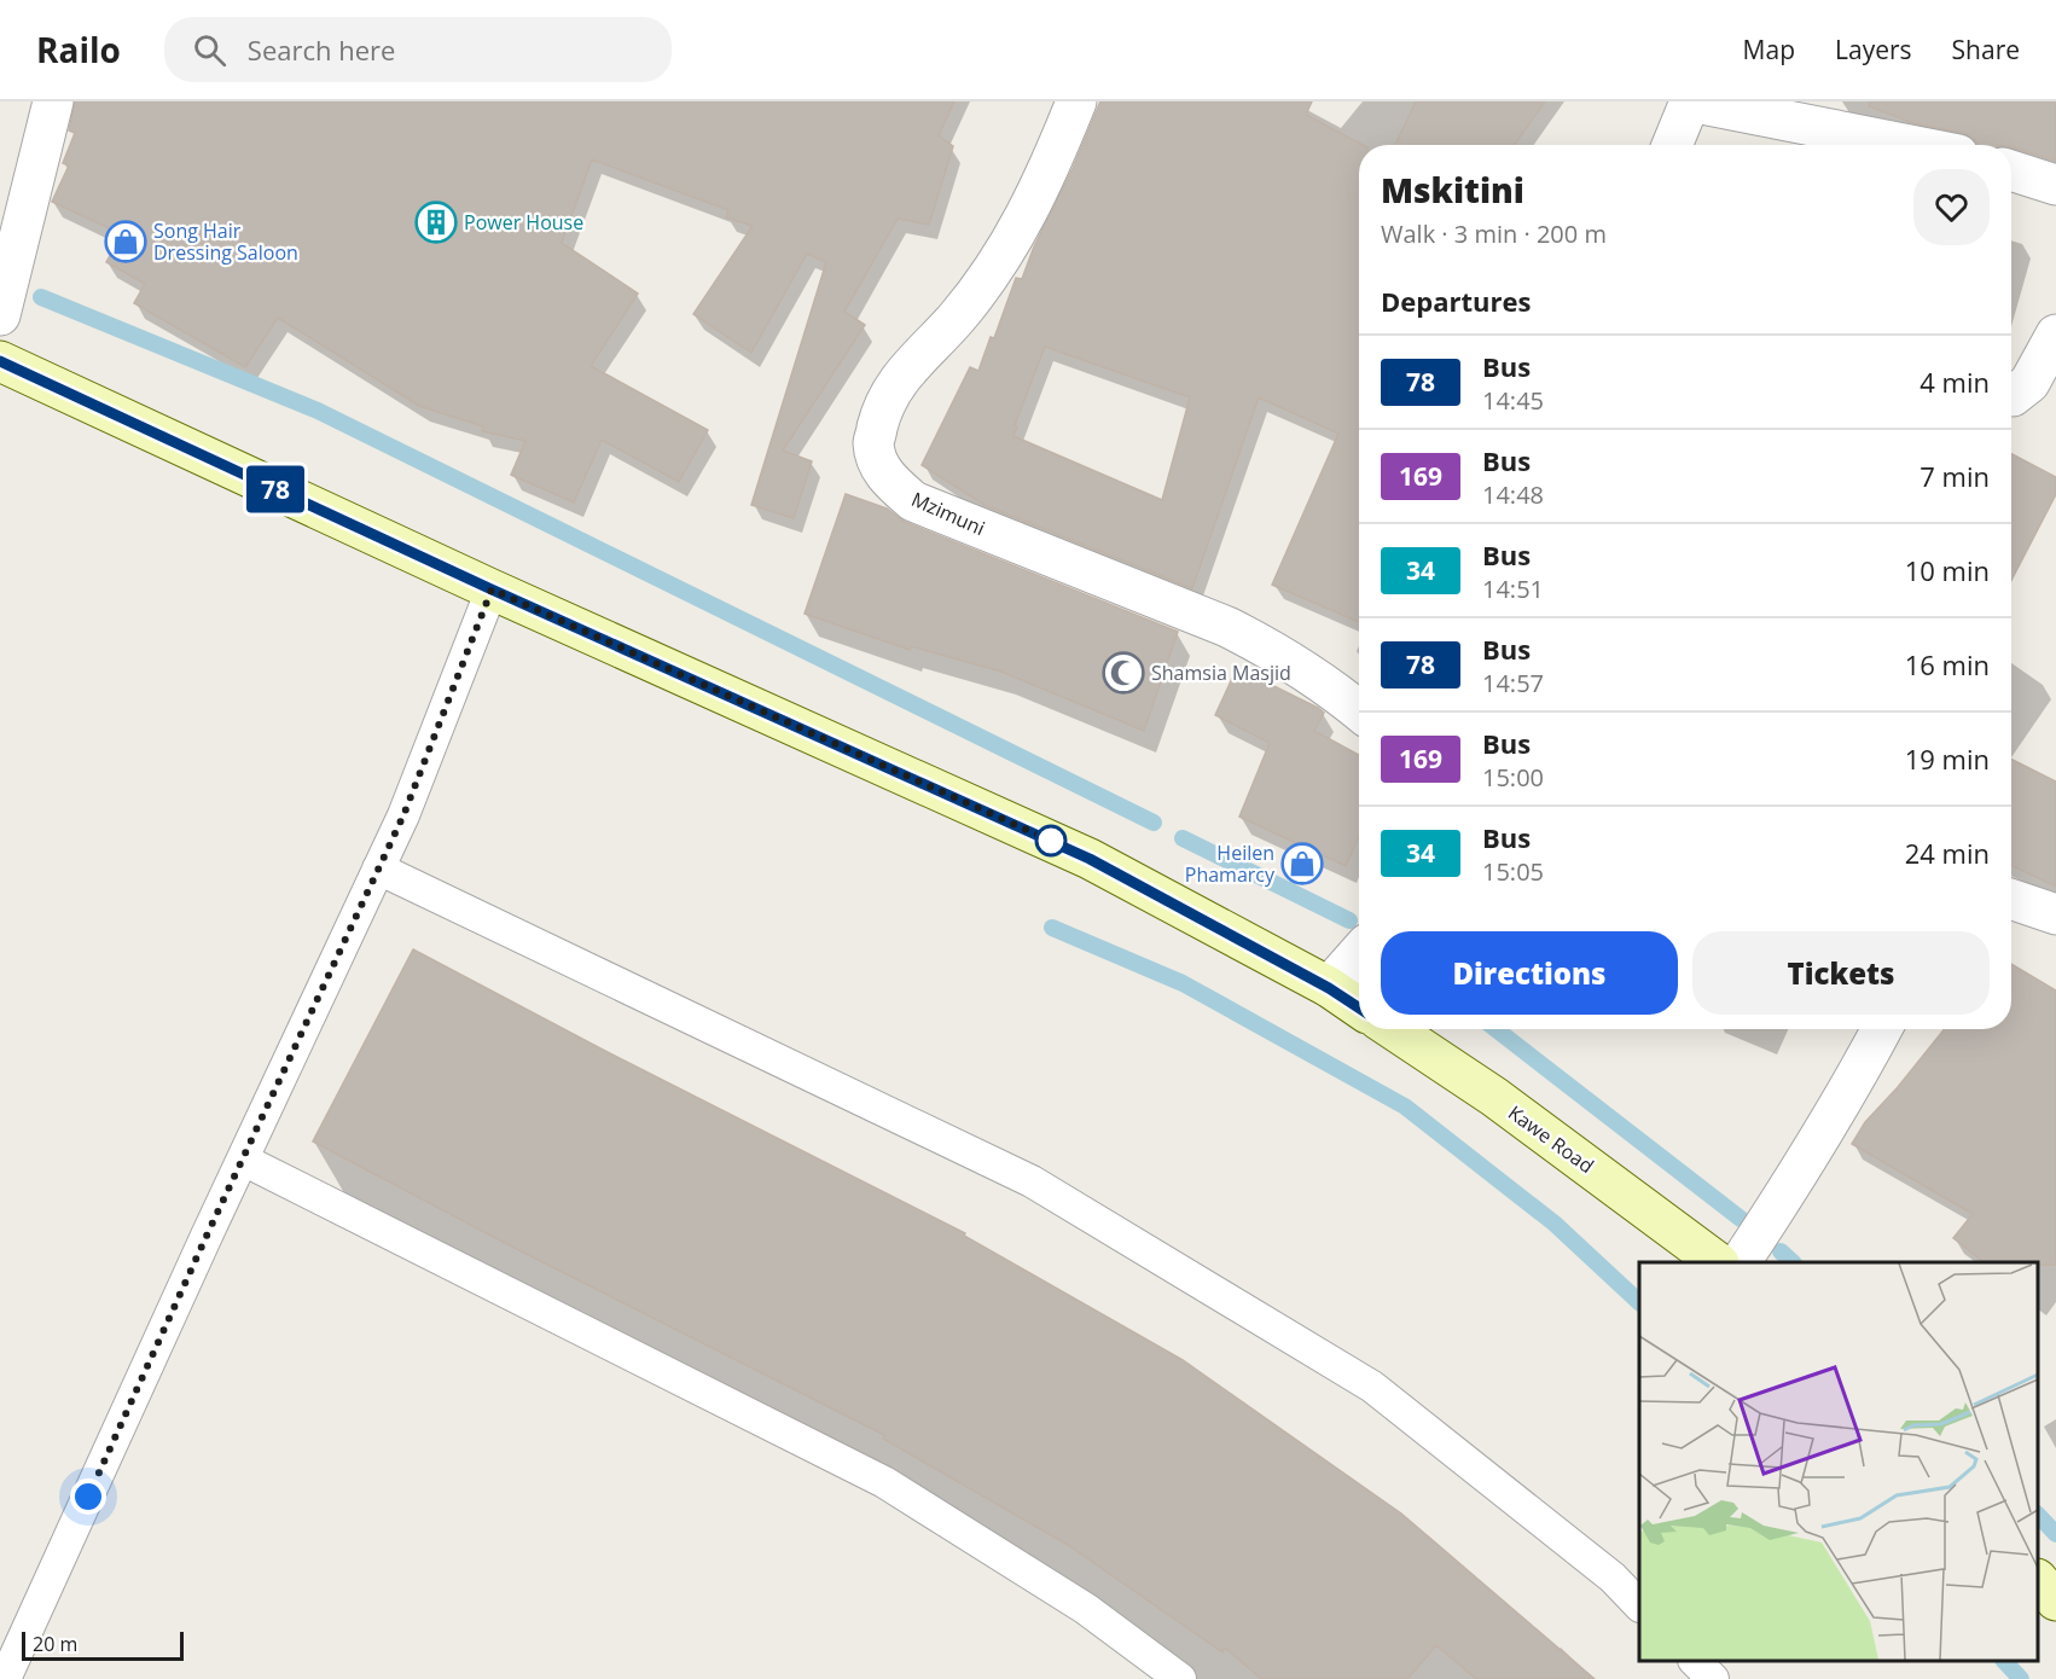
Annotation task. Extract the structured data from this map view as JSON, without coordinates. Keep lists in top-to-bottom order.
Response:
{
  "streets": {
    "main road": ["Kawe Road"],
    "street": ["Mzimuni"]
  },
  "places": {
    "building": ["Power House"],
    "shop": ["Song Hair Dressing Saloon", "Heilen Phamarcy"],
    "mosque": ["Shamsia Masjid"]
  },
  "lines": ["bus line 78"],
  "scale_bar": "20 m",
  "page": {
    "header": "Railo",
    "search": "Search here",
    "nav": ["Map", "Layers", "Share"],
    "on_map": "78",
    "heading": [
      ["Mskitini", "Walk · 3 min · 200 m"],
      "Departures"
    ],
    "list": [
      {
        "mark": "78",
        "name": "Bus",
        "note": "14:45",
        "value": "4 min"
      },
      {
        "mark": "169",
        "name": "Bus",
        "note": "14:48",
        "value": "7 min"
      },
      {
        "mark": "34",
        "name": "Bus",
        "note": "14:51",
        "value": "10 min"
      },
      {
        "mark": "78",
        "name": "Bus",
        "note": "14:57",
        "value": "16 min"
      },
      {
        "mark": "169",
        "name": "Bus",
        "note": "15:00",
        "value": "19 min"
      },
      {
        "mark": "34",
        "name": "Bus",
        "note": "15:05",
        "value": "24 min"
      }
    ],
    "buttons": ["Directions", "Tickets"],
    "scale": "20 m"
  }
}
